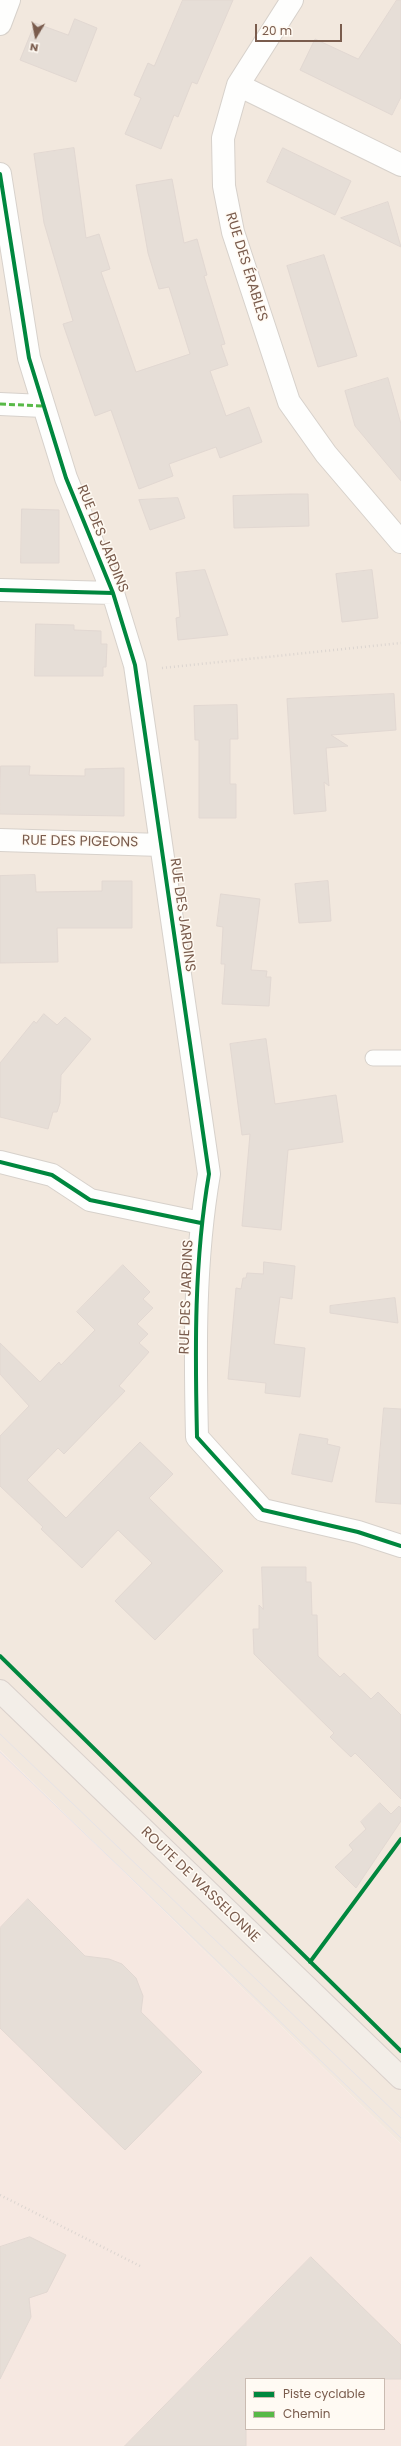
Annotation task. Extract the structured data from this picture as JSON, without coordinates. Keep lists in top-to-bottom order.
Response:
{
  "streets": {
    "main road": ["ROUTE DE WASSELONNE"],
    "street": ["RUE DES ÉRABLES", "RUE DES JARDINS", "RUE DES PIGEONS"]
  },
  "crossings": [
    ["RUE DES JARDINS", "RUE DES PIGEONS"]
  ],
  "legend": ["Piste cyclable", "Chemin"],
  "scale_bar": "20 m",
  "north": "bottom"
}
